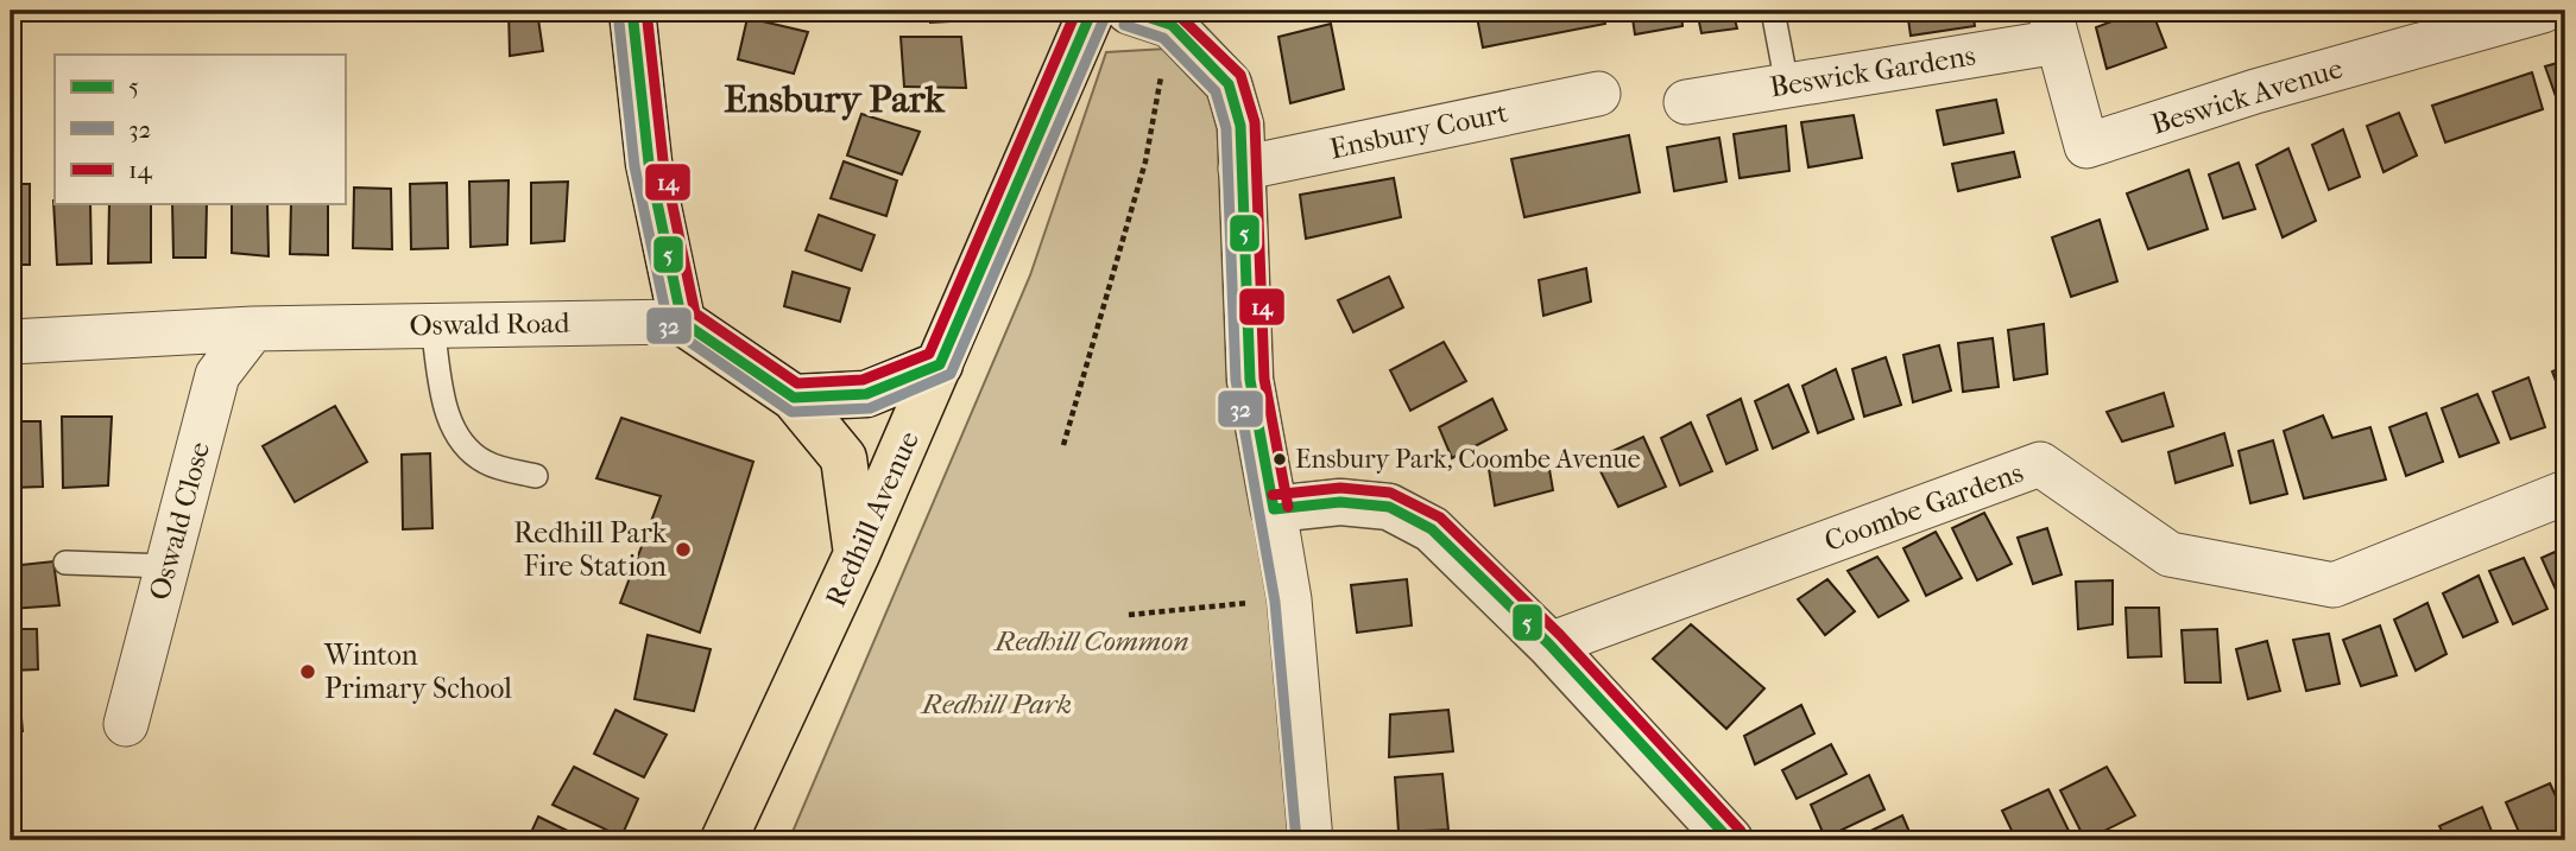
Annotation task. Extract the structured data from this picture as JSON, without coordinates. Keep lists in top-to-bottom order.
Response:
{
  "streets": {
    "main road": ["Redhill Avenue"],
    "street": [
      "Beswick Gardens",
      "Beswick Avenue",
      "Ensbury Court",
      "Oswald Road",
      "Coombe Gardens",
      "Oswald Close"
    ]
  },
  "crossings": [
    ["Beswick Gardens", "Beswick Avenue"],
    ["Oswald Road", "Oswald Close"]
  ],
  "districts": ["Ensbury Park"],
  "parks": ["Redhill Common", "Redhill Park"],
  "places": ["Ensbury Park, Coombe Avenue", "Redhill Park Fire Station", "Winton Primary School"],
  "lines": ["transit line 5", "transit line 14", "transit line 32"],
  "legend": ["5", "32", "14"]
}
